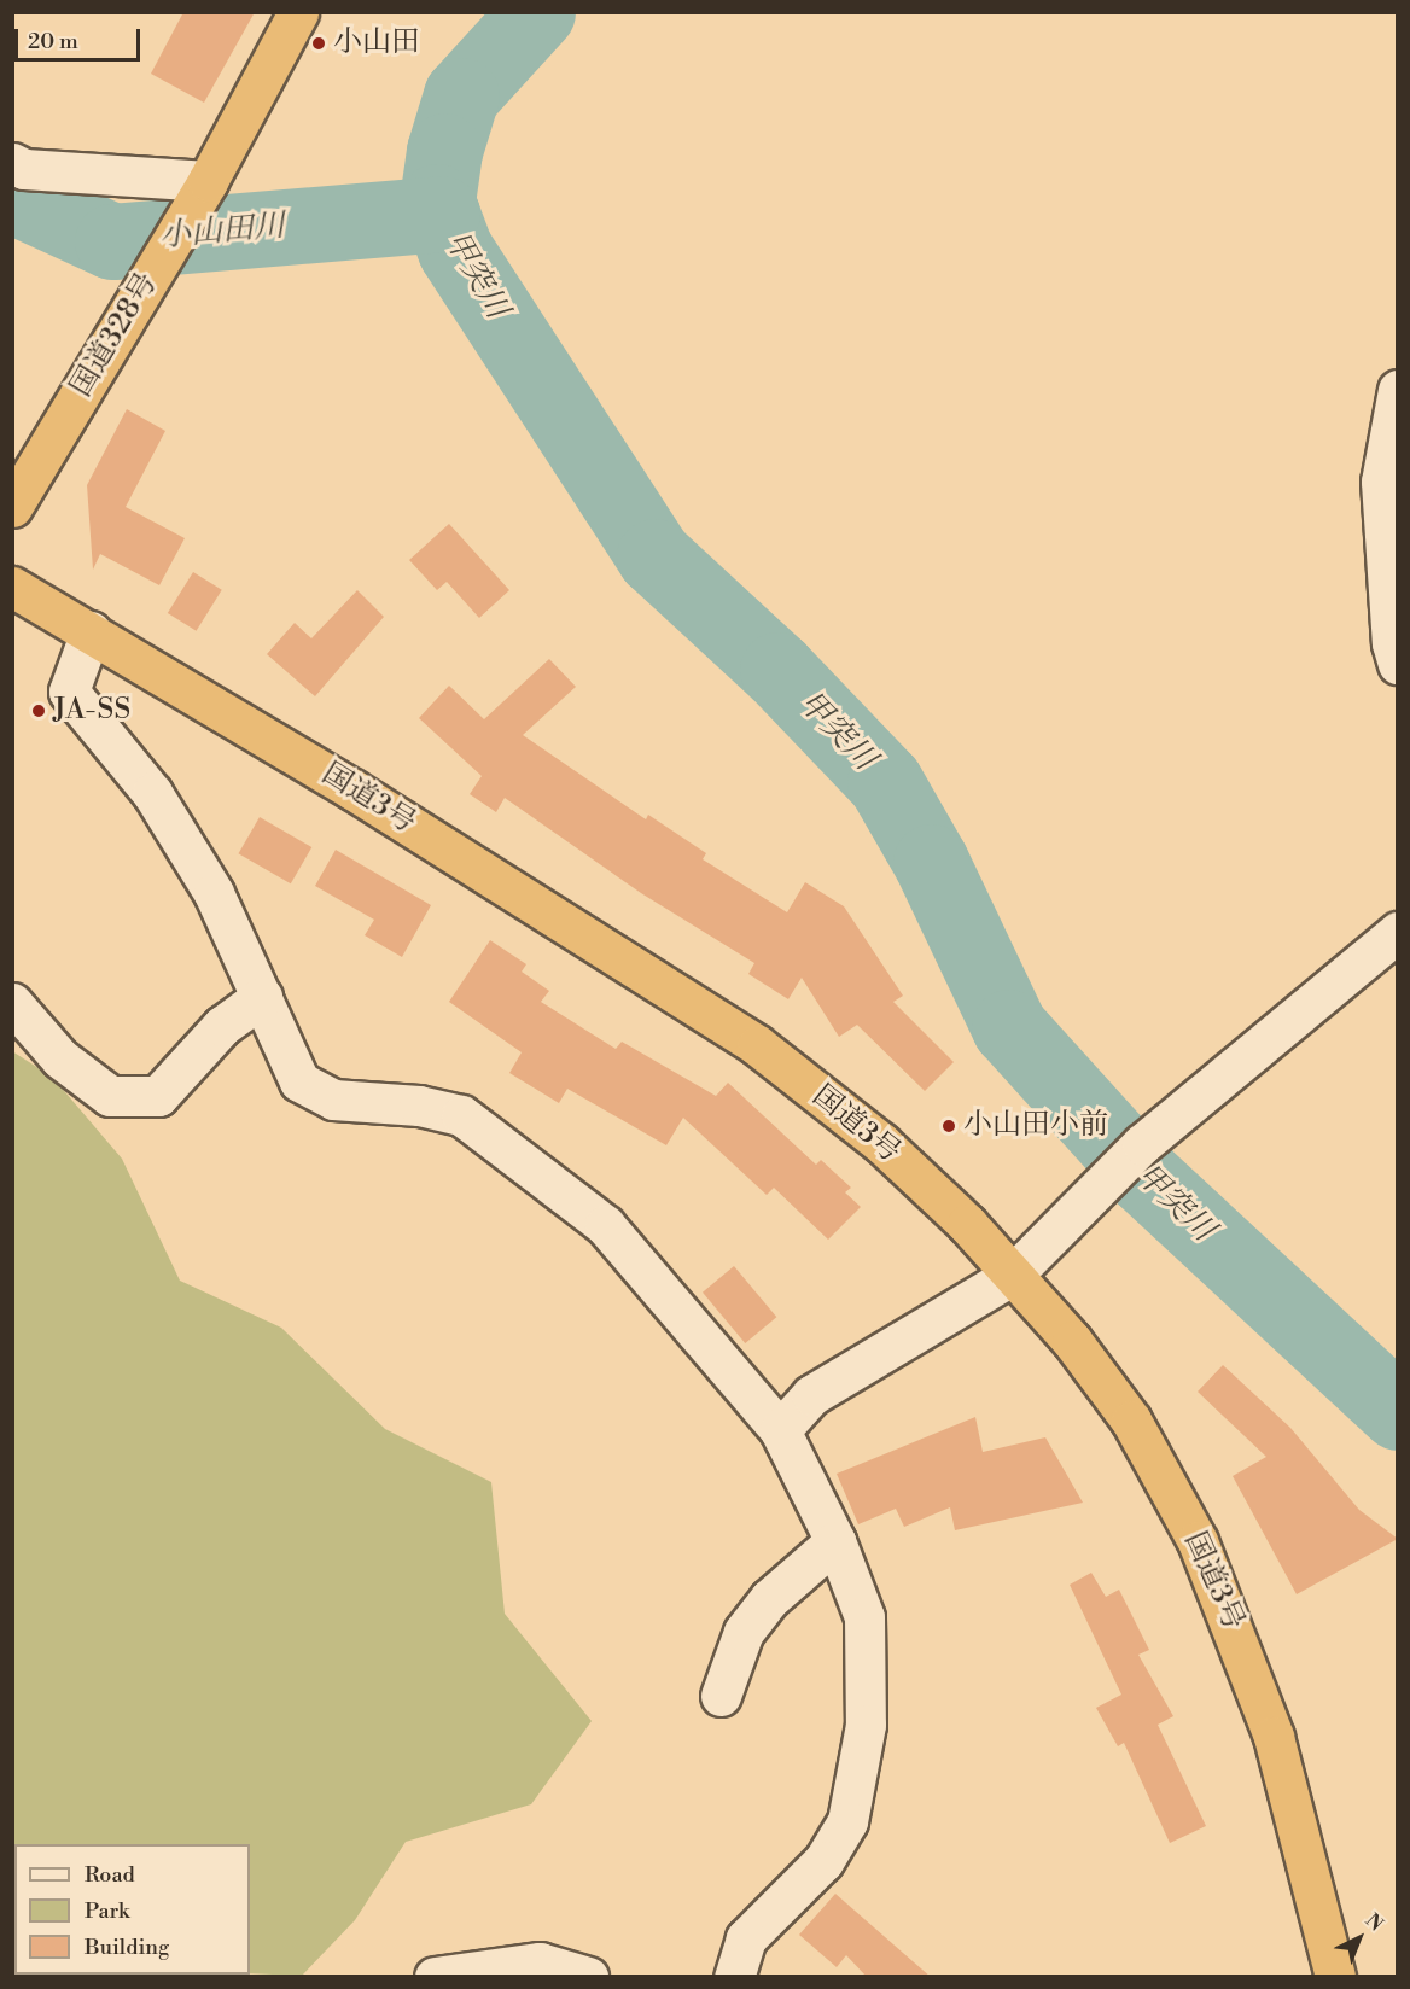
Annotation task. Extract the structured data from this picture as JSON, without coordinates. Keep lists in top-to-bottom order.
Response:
{
  "streets": {
    "highway": ["国道328号", "国道3号"]
  },
  "water": ["小山田川", "甲突川"],
  "places": ["小山田", "JA-SS", "小山田小前"],
  "legend": ["Road", "Park", "Building"],
  "scale_bar": "20 m",
  "north": "top right"
}
